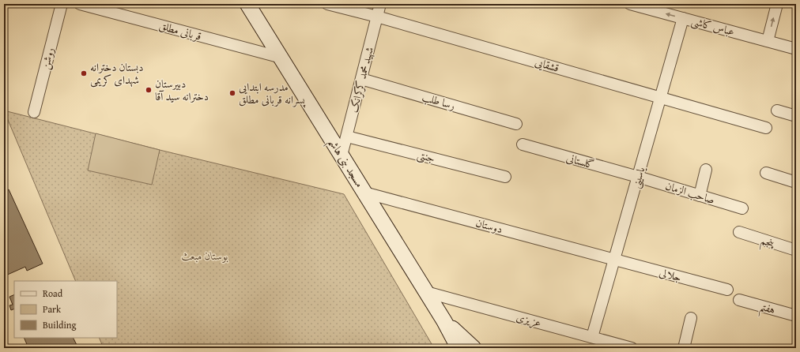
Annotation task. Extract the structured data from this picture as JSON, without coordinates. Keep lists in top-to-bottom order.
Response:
{
  "streets": {
    "main road": ["مسجد بنی هاشم"],
    "street": [
      "عباس کاشی",
      "قربانی مطلق",
      "روشن",
      "قشقایی",
      "شهید محمد کرکرانک",
      "رسا طلب",
      "جنتی",
      "گلستانی",
      "یاسینی",
      "صاحب الزمان",
      "دوستان",
      "پنجم",
      "جلالی",
      "هفتم",
      "عزیزی"
    ]
  },
  "crossings": [
    ["عباس کاشی", "یاسینی"],
    ["قربانی مطلق", "مسجد بنی هاشم"],
    ["قشقایی", "شهید محمد کرکرانک"],
    ["قشقایی", "یاسینی"],
    ["شهید محمد کرکرانک", "رسا طلب"],
    ["شهید محمد کرکرانک", "جنتی"],
    ["شهید محمد کرکرانک", "مسجد بنی هاشم"],
    ["گلستانی", "یاسینی"],
    ["گلستانی", "صاحب الزمان"],
    ["مسجد بنی هاشم", "دوستان"],
    ["مسجد بنی هاشم", "عزیزی"],
    ["یاسینی", "صاحب الزمان"],
    ["یاسینی", "دوستان"],
    ["یاسینی", "جلالی"],
    ["یاسینی", "عزیزی"],
    ["دوستان", "جلالی"]
  ],
  "parks": ["بوستان مبعث"],
  "places": ["دبستان دخترانه شهدای کریمی", "دبیرستان دخترانه سید آقا", "مدرسه ابتدایی پسرانه قربانی مطلق"],
  "legend": ["Road", "Park", "Building"]
}
